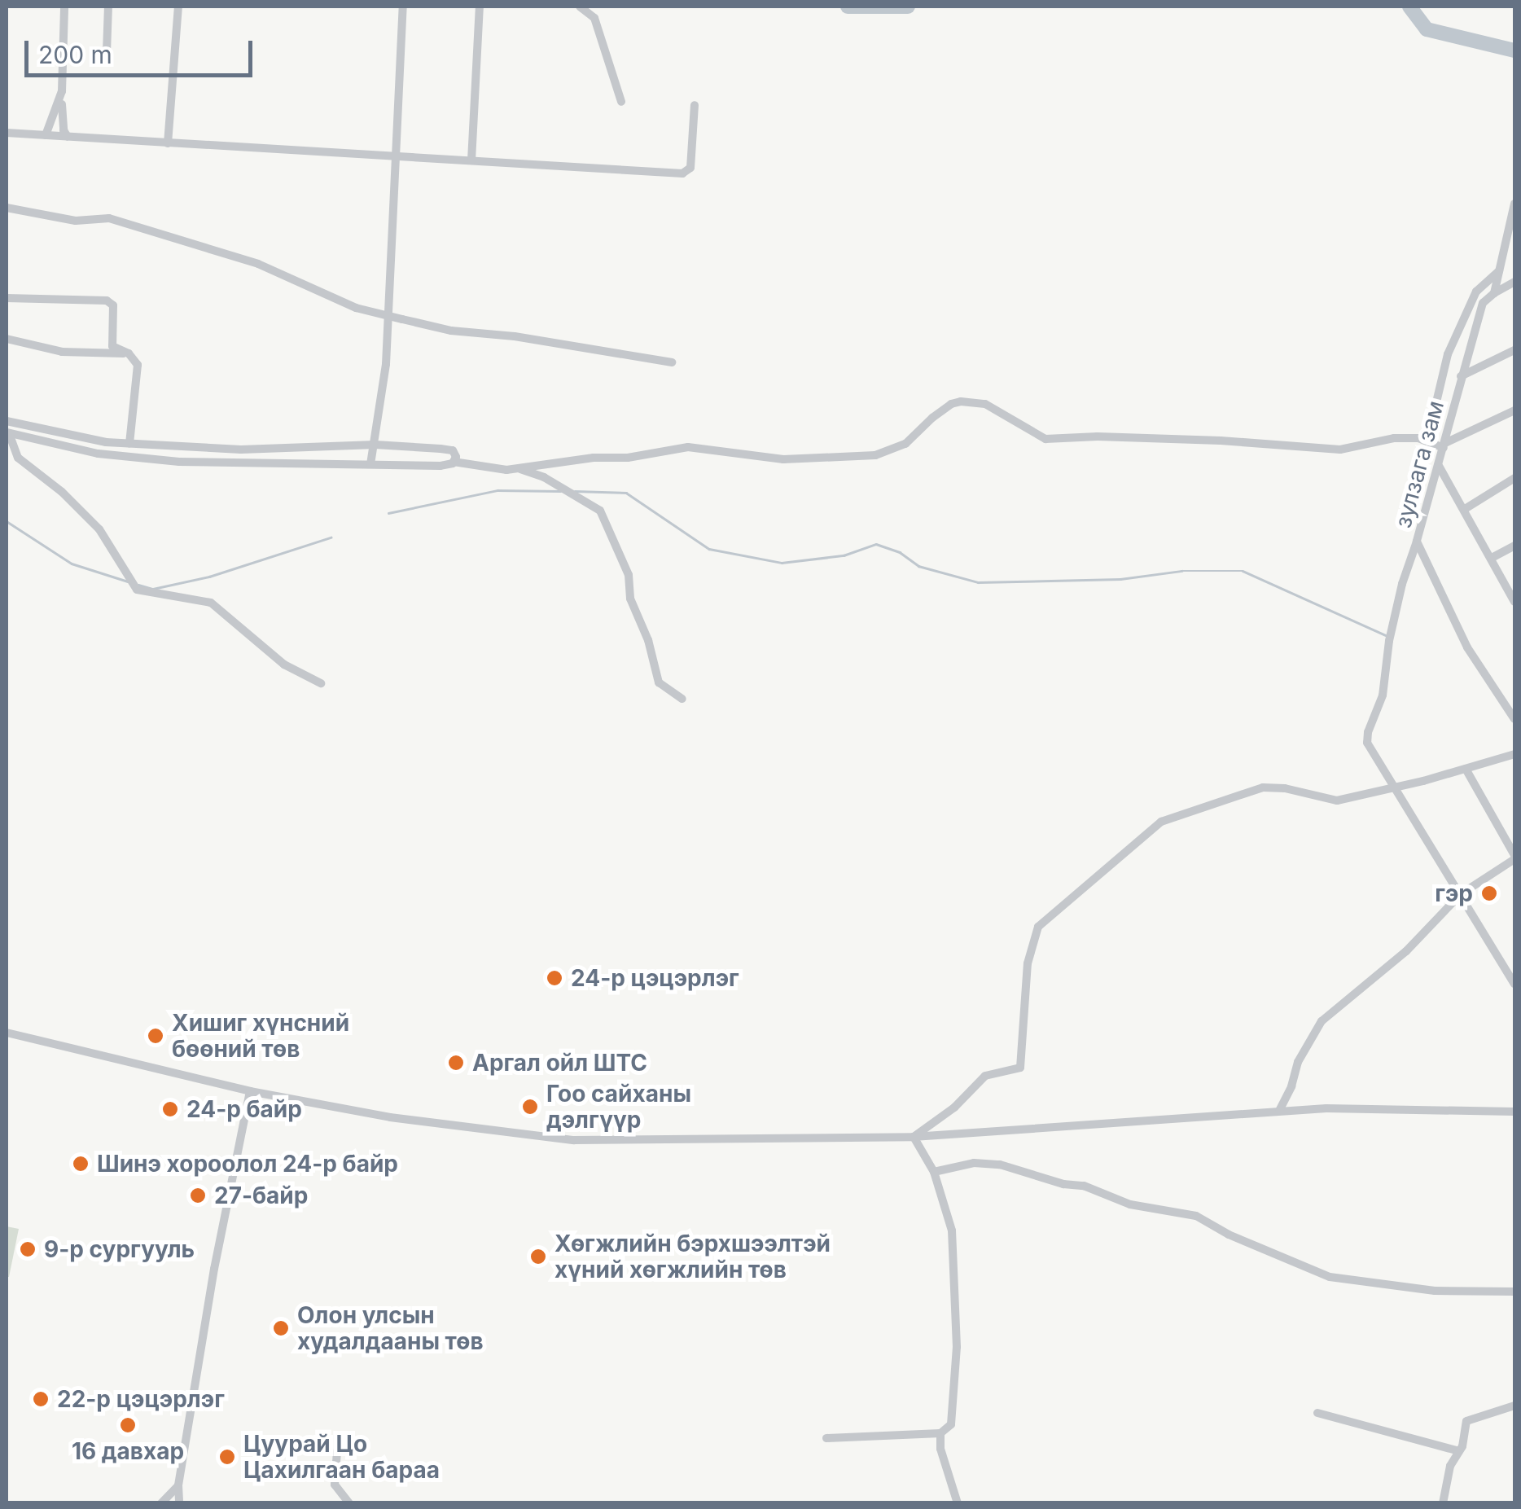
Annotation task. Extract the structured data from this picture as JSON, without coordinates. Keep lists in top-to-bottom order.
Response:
{
  "streets": {
    "street": ["зулзага зам"]
  },
  "places": [
    "гэр",
    "24-р цэцэрлэг",
    "Хишиг хүнсний бөөний төв",
    "Аргал ойл ШТС",
    "Гоо сайханы дэлгүүр",
    "24-р байр",
    "Шинэ хороолол 24-р байр",
    "27-байр",
    "9-р сургууль",
    "Хөгжлийн бэрхшээлтэй хүний хөгжлийн төв",
    "Олон улсын худалдааны төв",
    "22-р цэцэрлэг",
    "16 давхар",
    "Цуурай Цо Цахилгаан бараа"
  ],
  "scale_bar": "200 m"
}
